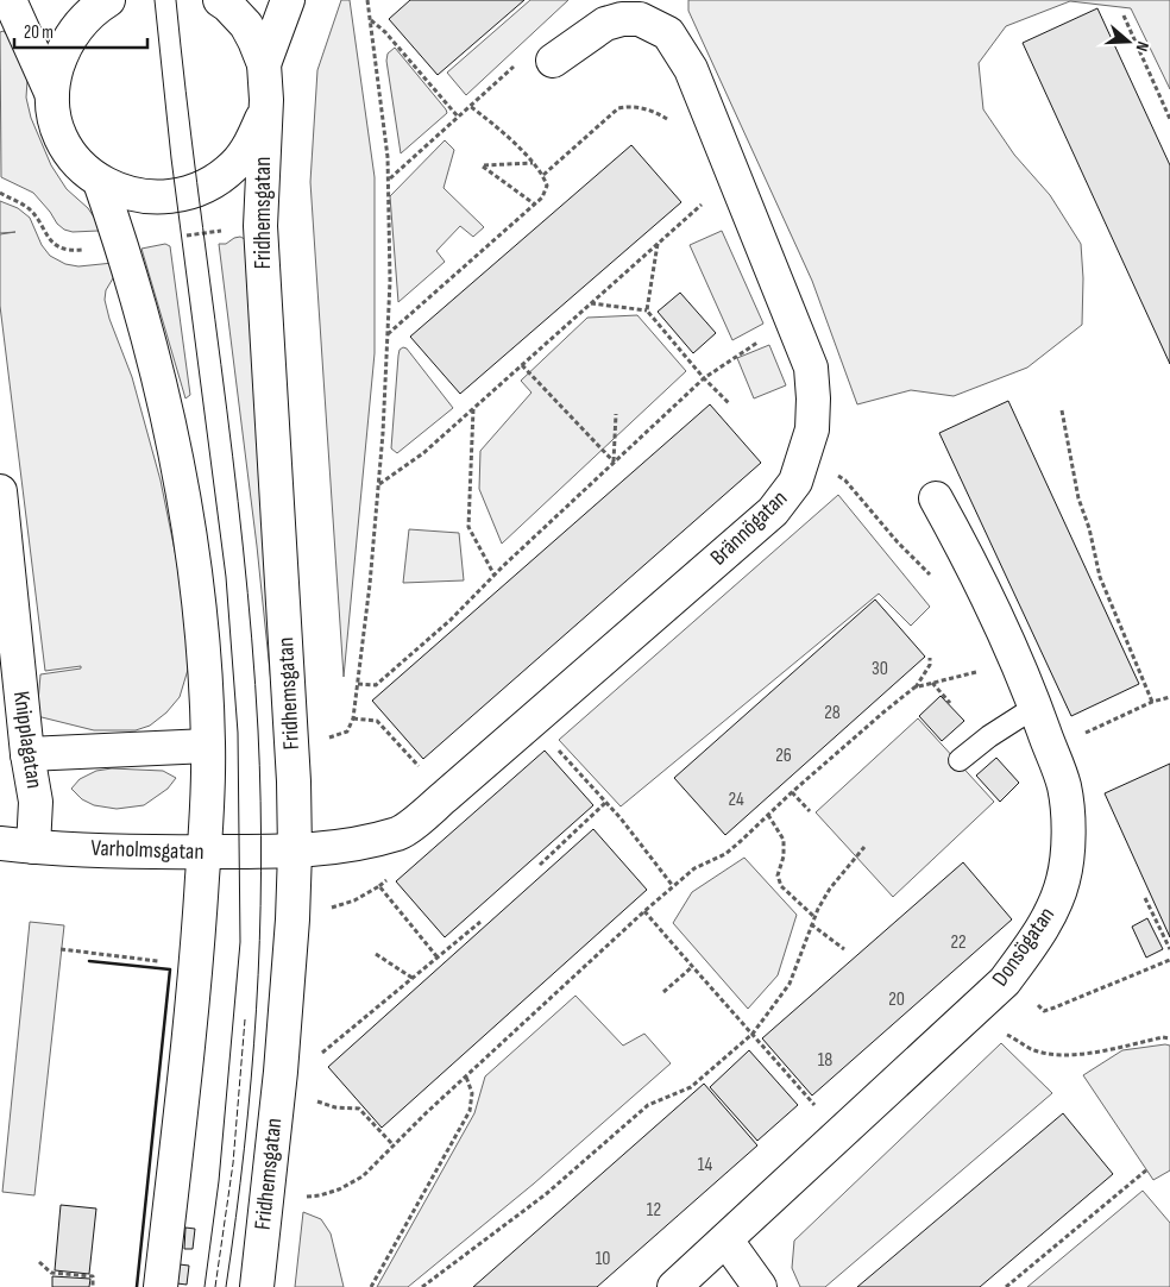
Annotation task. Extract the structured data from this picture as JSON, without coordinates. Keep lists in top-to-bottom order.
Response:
{
  "streets": {
    "main road": [
      "Fridhemsgatan",
      "Brännögatan",
      "Knipplagatan",
      "Varholmsgatan",
      "Donsögatan"
    ]
  },
  "crossings": [
    ["Fridhemsgatan", "Brännögatan"],
    ["Fridhemsgatan", "Varholmsgatan"],
    ["Brännögatan", "Varholmsgatan"],
    ["Knipplagatan", "Varholmsgatan"]
  ],
  "house_numbers": [
    "30",
    "28",
    "26",
    "24",
    "22",
    "20",
    "18",
    "14",
    "12",
    "10"
  ],
  "scale_bar": "20 m",
  "north": "right"
}
